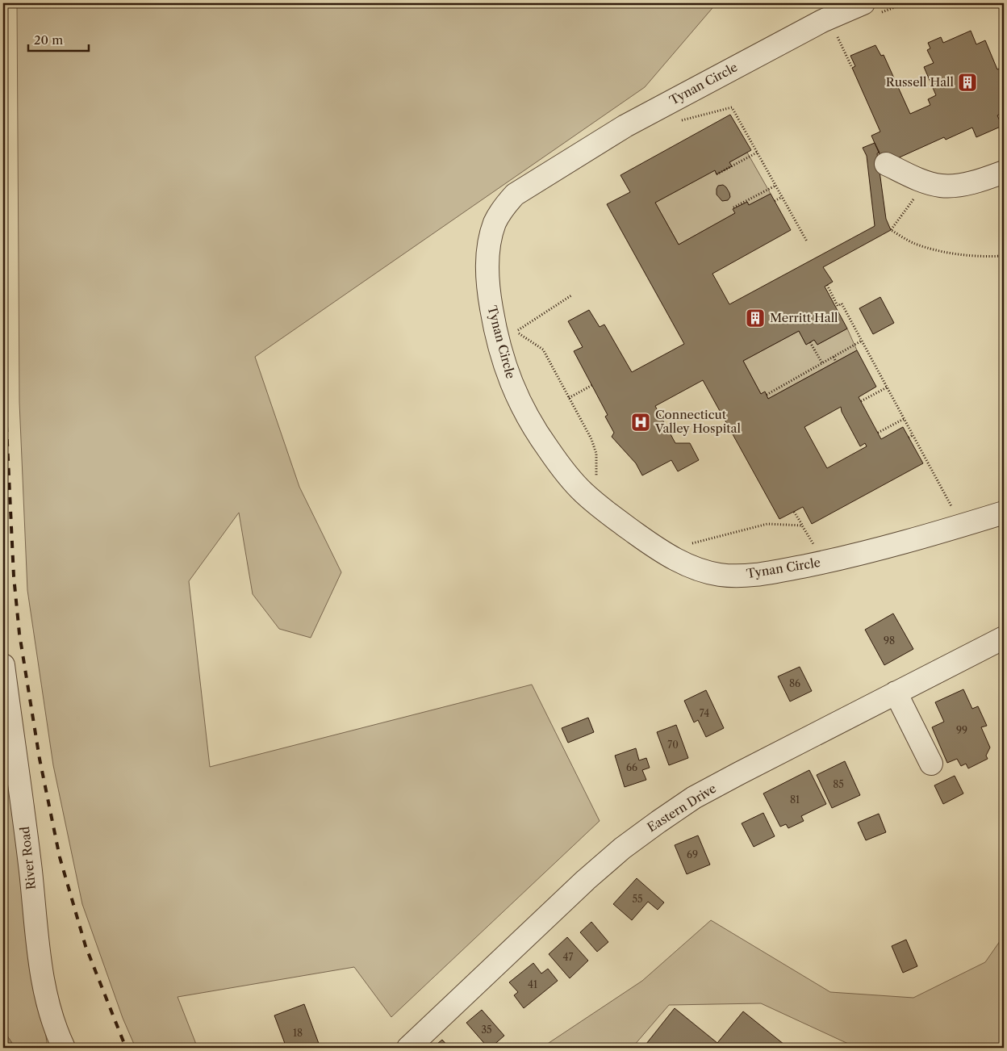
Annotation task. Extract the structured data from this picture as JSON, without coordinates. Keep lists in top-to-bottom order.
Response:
{
  "streets": {
    "street": ["Tynan Circle", "Eastern Drive", "River Road"]
  },
  "places": {
    "building": ["Russell Hall", "Merritt Hall"],
    "hospital": ["Connecticut Valley Hospital"]
  },
  "house_numbers": [
    "98",
    "86",
    "74",
    "99",
    "70",
    "66",
    "85",
    "81",
    "69",
    "55",
    "47",
    "41",
    "35",
    "18"
  ],
  "scale_bar": "20 m"
}
